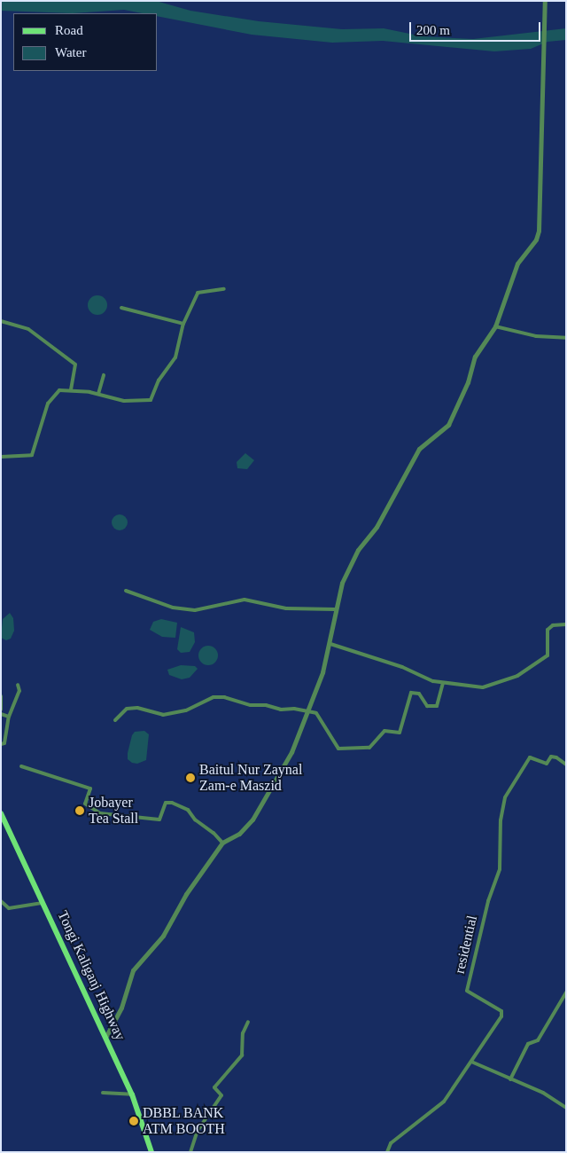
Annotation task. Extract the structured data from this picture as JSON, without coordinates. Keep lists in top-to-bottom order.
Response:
{
  "streets": {
    "main road": ["Tongi Kaliganj Highway"],
    "street": ["residential"]
  },
  "places": ["Baitul Nur Zaynal Zam-e Maszid", "Jobayer Tea Stall", "DBBL BANK ATM BOOTH"],
  "legend": ["Road", "Water"],
  "scale_bar": "200 m"
}
